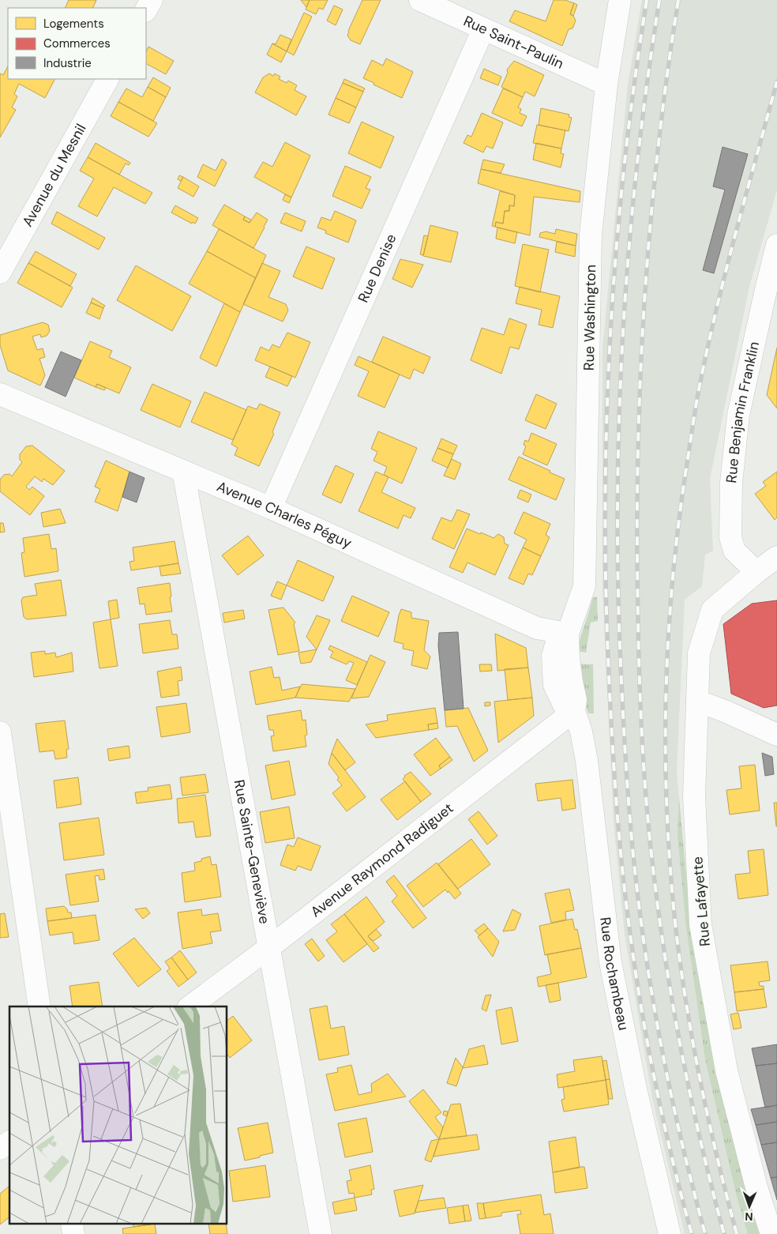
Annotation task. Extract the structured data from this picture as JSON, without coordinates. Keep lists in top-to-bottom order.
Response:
{
  "streets": {
    "street": [
      "Rue Saint-Paulin",
      "Avenue du Mesnil",
      "Rue Denise",
      "Rue Washington",
      "Rue Benjamin Franklin",
      "Avenue Charles Péguy",
      "Rue Sainte-Geneviève",
      "Avenue Raymond Radiguet",
      "Rue Lafayette",
      "Rue Rochambeau"
    ]
  },
  "crossings": [
    ["Rue Saint-Paulin", "Rue Denise"],
    ["Rue Saint-Paulin", "Rue Washington"],
    ["Rue Denise", "Avenue Charles Péguy"],
    ["Rue Washington", "Avenue Charles Péguy"],
    ["Rue Washington", "Rue Rochambeau"],
    ["Rue Benjamin Franklin", "Rue Lafayette"],
    ["Avenue Charles Péguy", "Rue Sainte-Geneviève"],
    ["Avenue Charles Péguy", "Rue Rochambeau"],
    ["Rue Sainte-Geneviève", "Avenue Raymond Radiguet"],
    ["Avenue Raymond Radiguet", "Rue Rochambeau"]
  ],
  "legend": ["Logements", "Commerces", "Industrie"],
  "north": "bottom"
}
